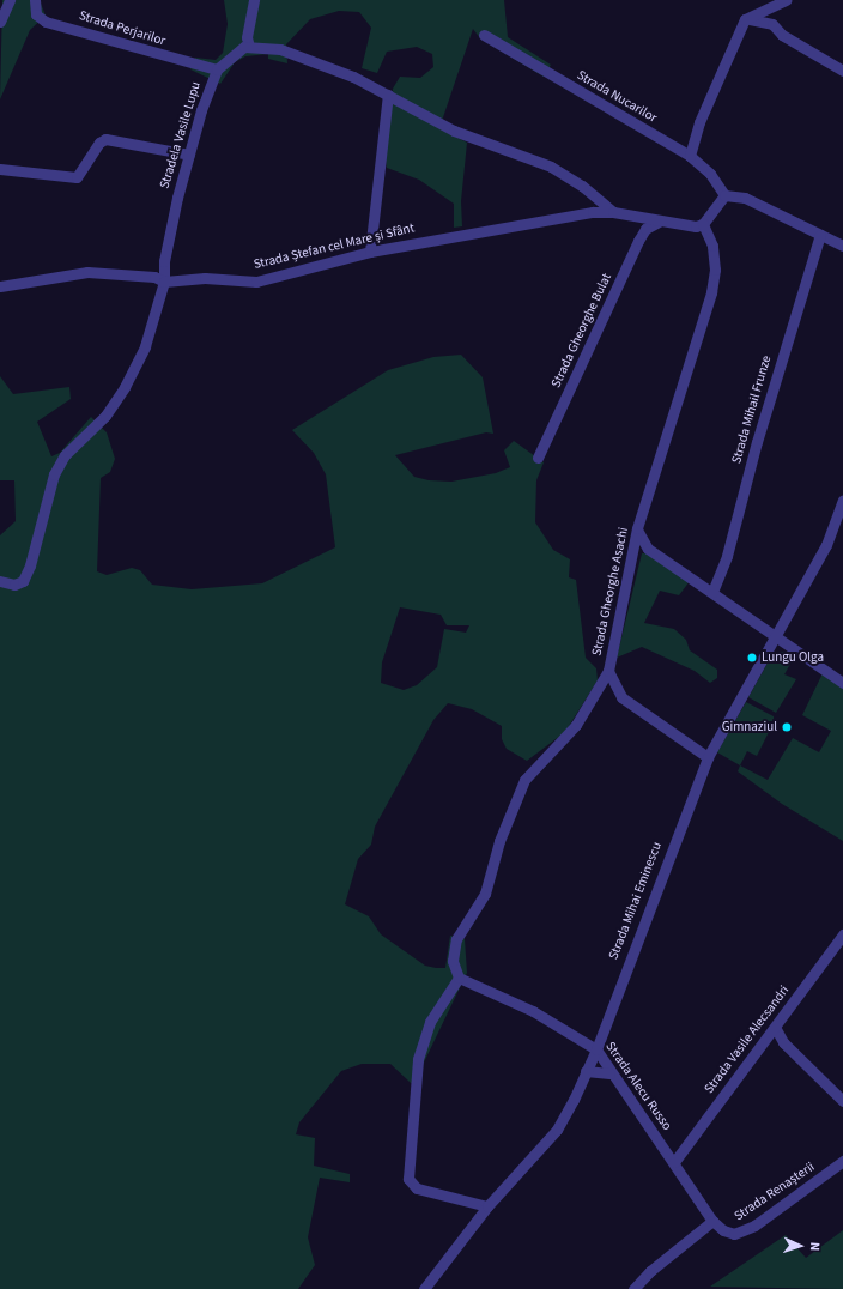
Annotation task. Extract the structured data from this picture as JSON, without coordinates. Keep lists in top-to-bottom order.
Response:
{
  "streets": {
    "street": [
      "Strada Perjarilor",
      "Strada Nucarilor",
      "Stradela Vasile Lupu",
      "Strada Ștefan cel Mare și Sfânt",
      "Strada Gheorghe Bulat",
      "Strada Mihail Frunze",
      "Strada Gheorghe Asachi",
      "Strada Mihai Eminescu",
      "Strada Vasile Alecsandri",
      "Strada Alecu Russo",
      "Strada Renașterii"
    ]
  },
  "crossings": [
    ["Strada Perjarilor", "Stradela Vasile Lupu"],
    ["Stradela Vasile Lupu", "Strada Ștefan cel Mare și Sfânt"],
    ["Strada Ștefan cel Mare și Sfânt", "Strada Gheorghe Bulat"],
    ["Strada Ștefan cel Mare și Sfânt", "Strada Gheorghe Asachi"],
    ["Strada Gheorghe Asachi", "Strada Alecu Russo"],
    ["Strada Mihai Eminescu", "Strada Alecu Russo"],
    ["Strada Vasile Alecsandri", "Strada Alecu Russo"],
    ["Strada Alecu Russo", "Strada Renașterii"]
  ],
  "places": ["Lungu Olga", "Gimnaziul"],
  "north": "right"
}
